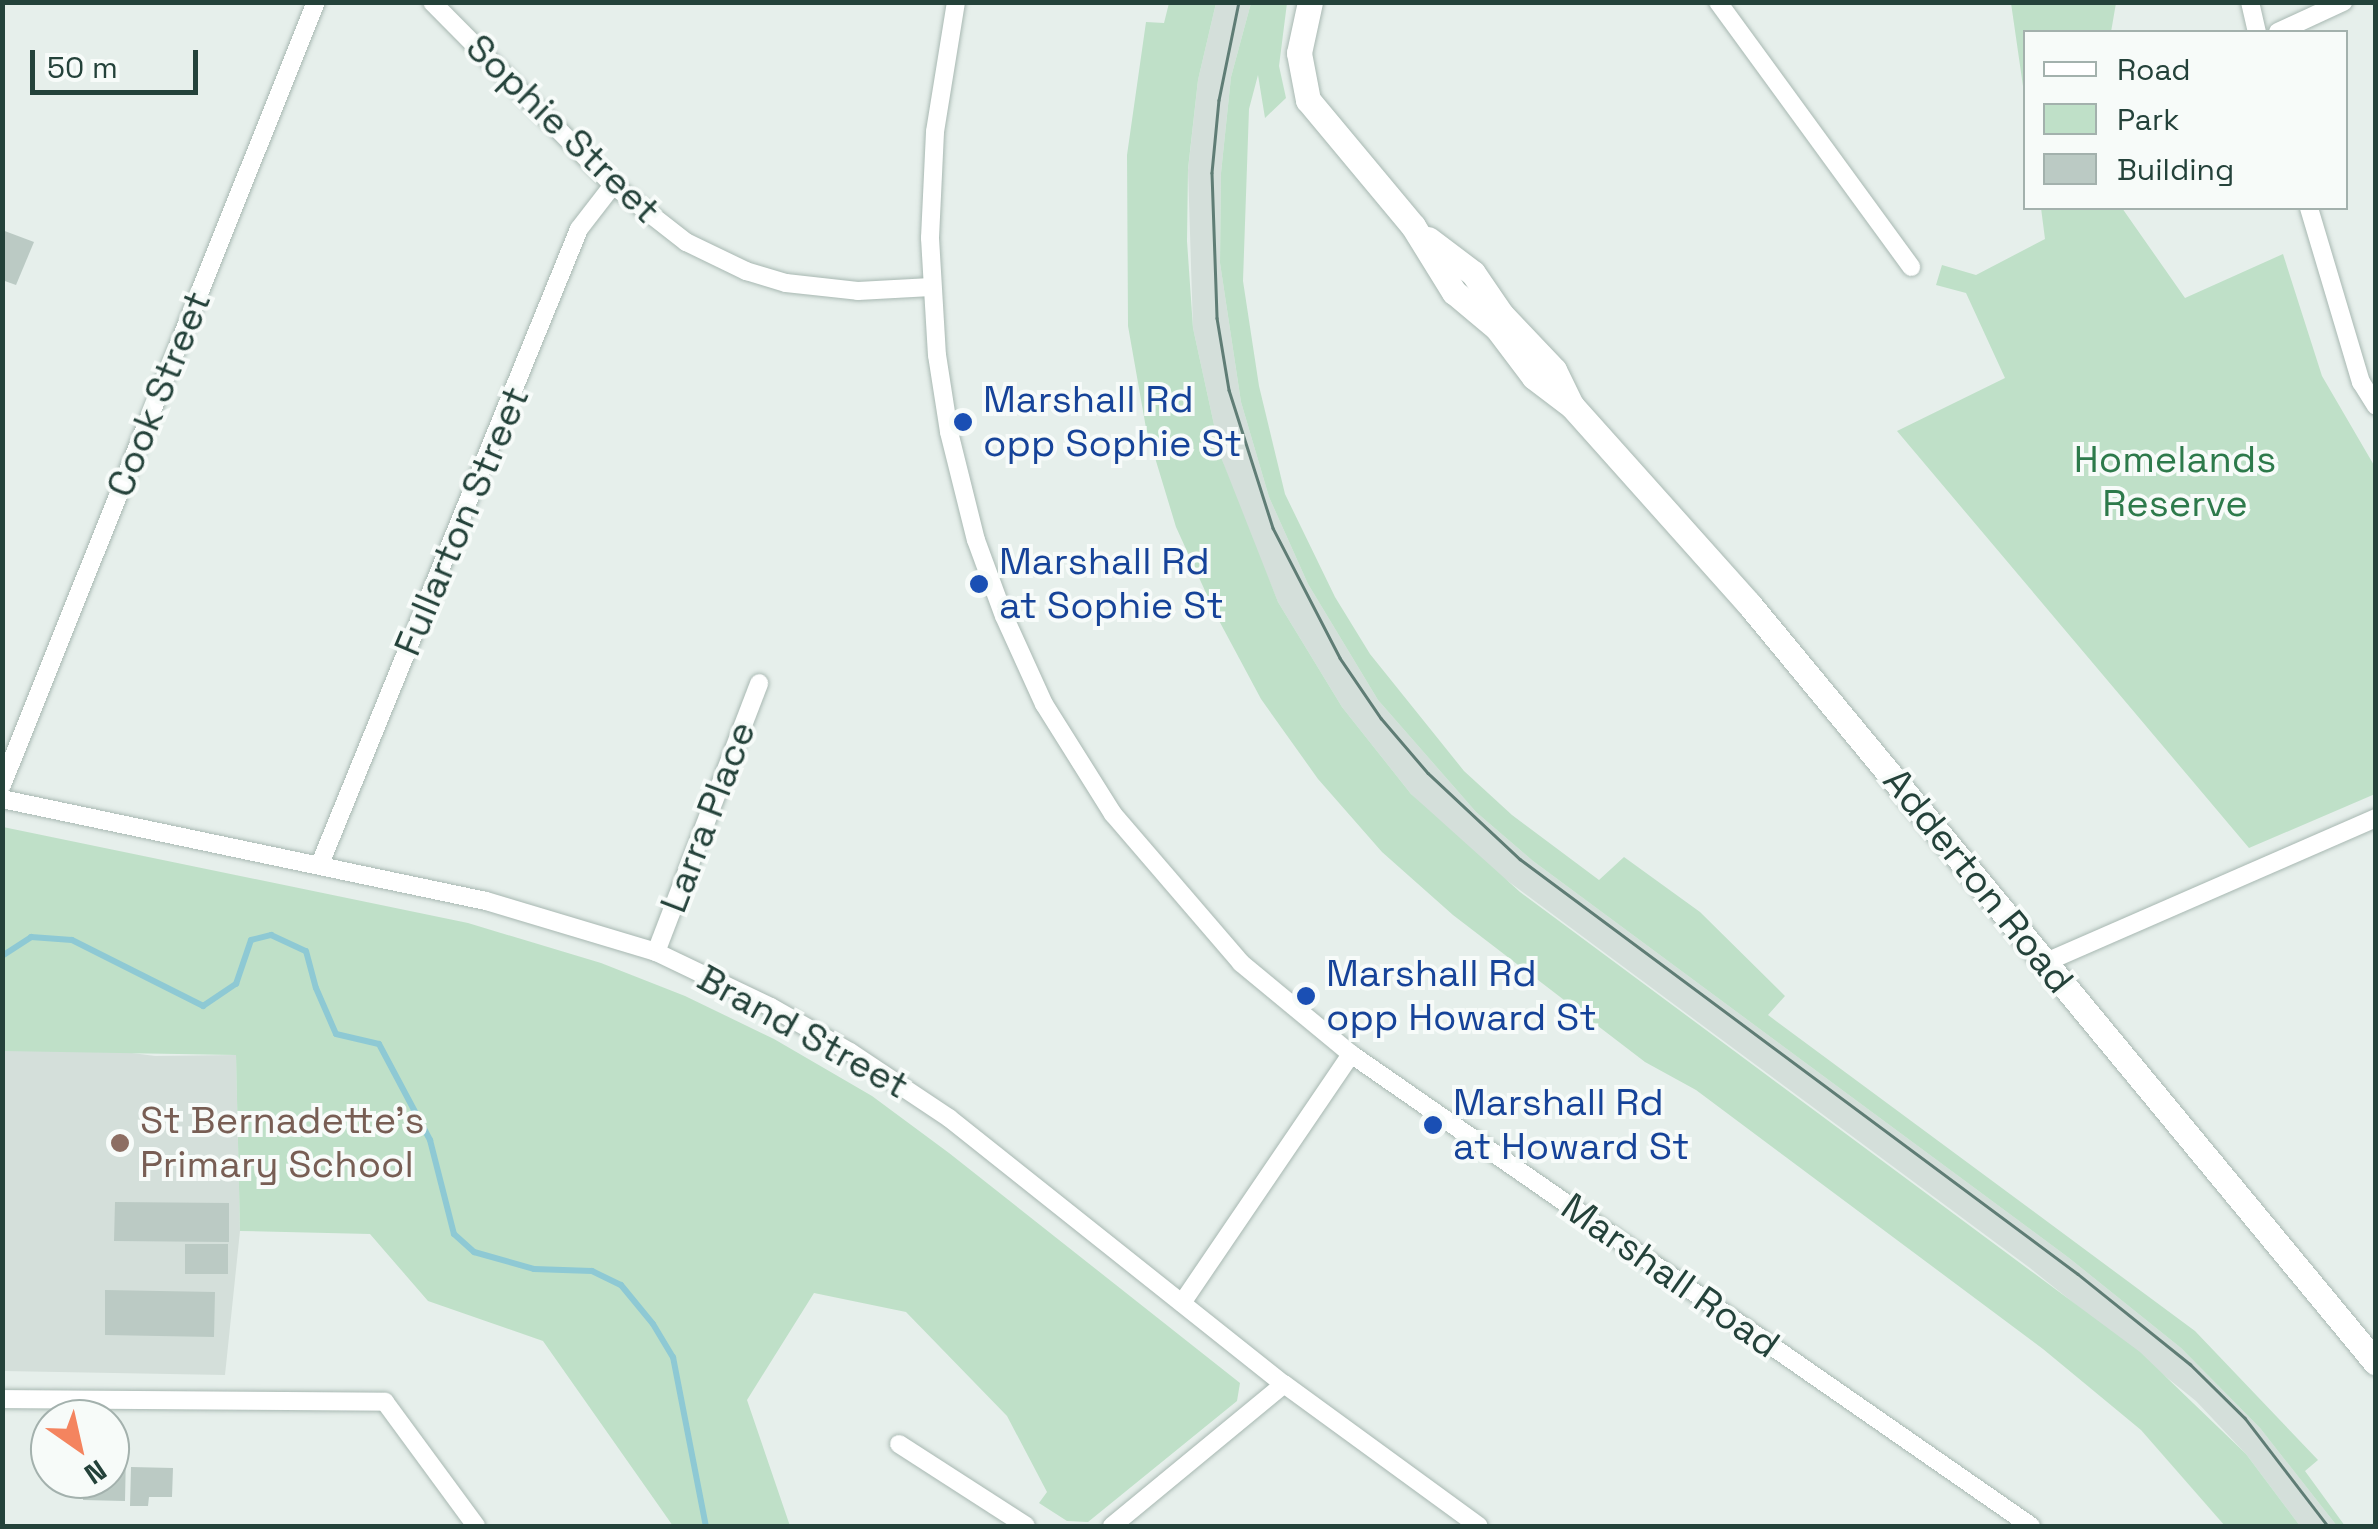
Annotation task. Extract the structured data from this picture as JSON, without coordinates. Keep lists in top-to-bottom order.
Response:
{
  "streets": {
    "main road": ["Adderton Road"],
    "street": [
      "Sophie Street",
      "Cook Street",
      "Fullarton Street",
      "Larra Place",
      "Brand Street",
      "Marshall Road"
    ]
  },
  "crossings": [
    ["Sophie Street", "Fullarton Street"],
    ["Sophie Street", "Marshall Road"],
    ["Fullarton Street", "Brand Street"],
    ["Larra Place", "Brand Street"]
  ],
  "parks": ["Homelands Reserve"],
  "places": [
    "Marshall Rd opp Sophie St",
    "Marshall Rd at Sophie St",
    "Marshall Rd opp Howard St",
    "Marshall Rd at Howard St",
    "St Bernadette's Primary School"
  ],
  "legend": ["Road", "Park", "Building"],
  "scale_bar": "50 m",
  "north": "bottom right"
}
